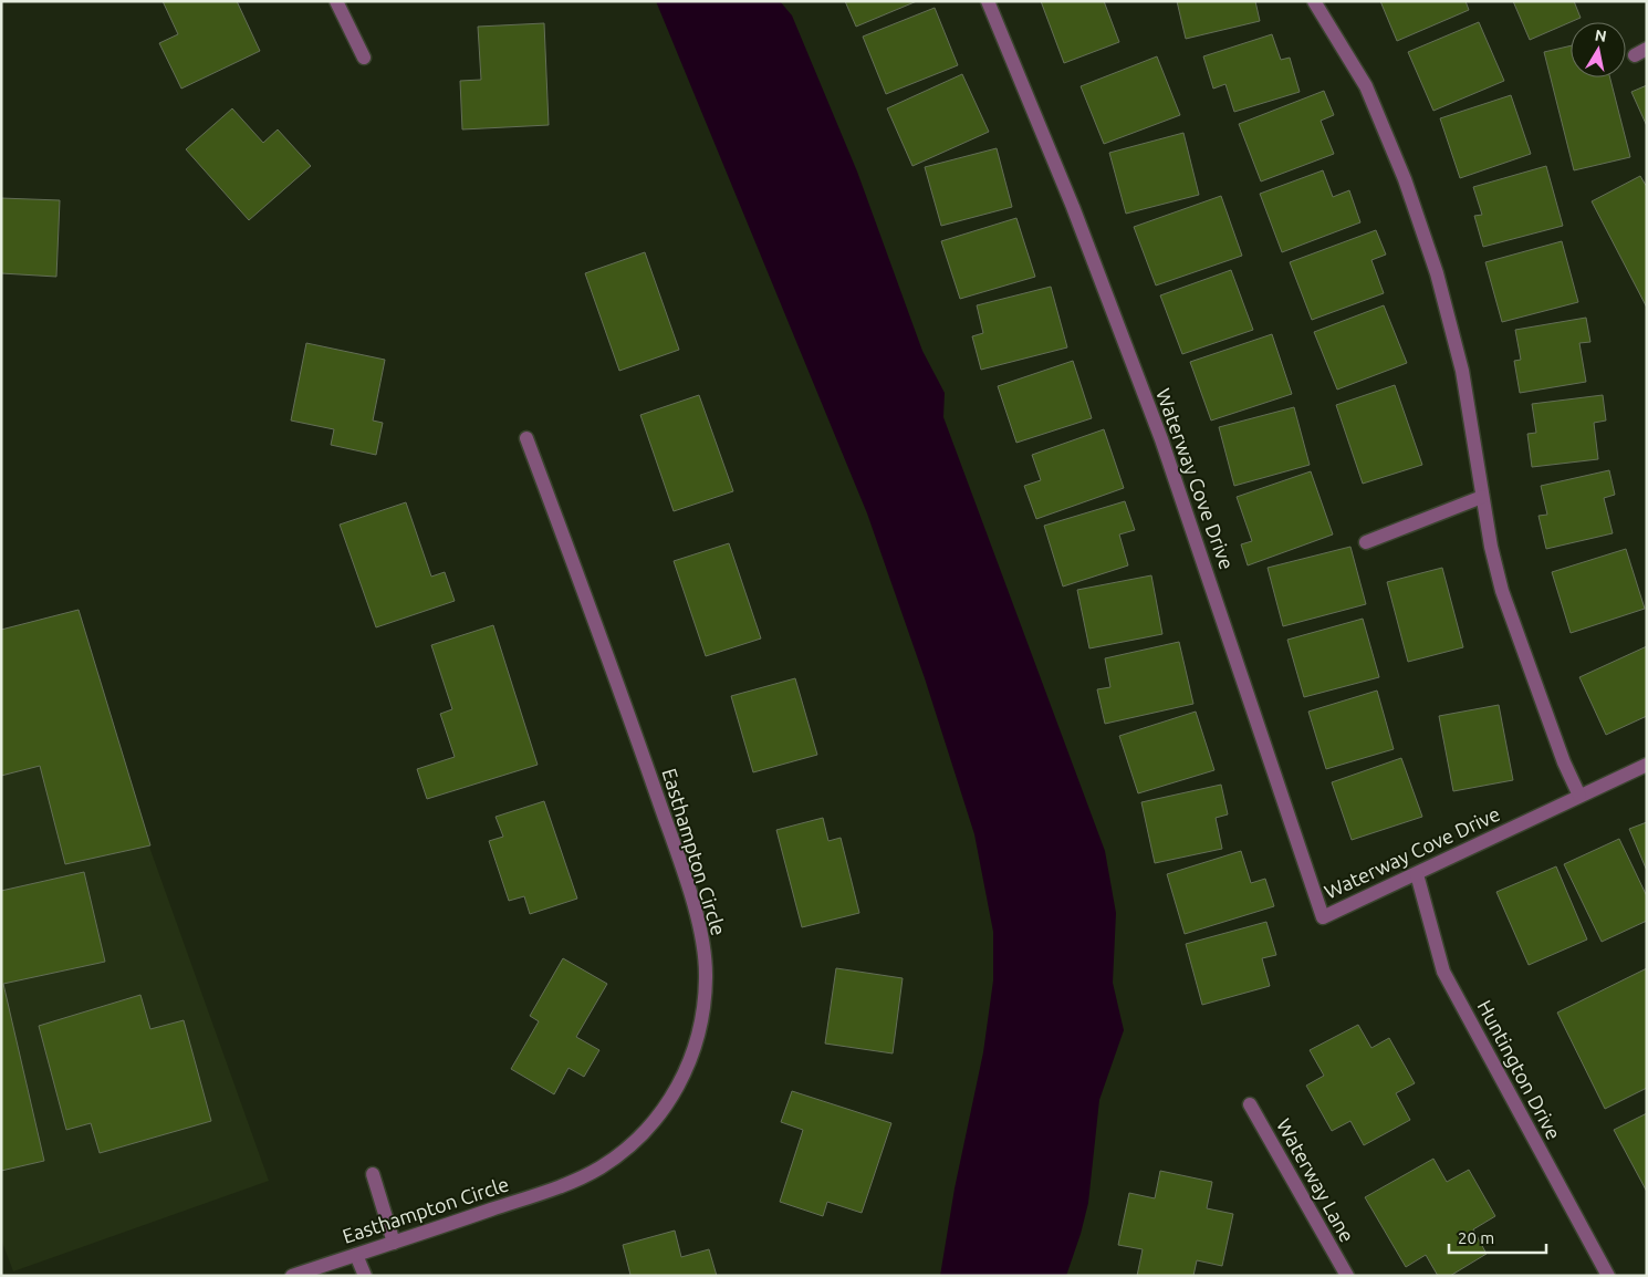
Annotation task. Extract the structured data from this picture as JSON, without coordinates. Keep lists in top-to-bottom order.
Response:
{
  "streets": {
    "street": [
      "Waterway Cove Drive",
      "Easthampton Circle",
      "Huntington Drive",
      "Waterway Lane"
    ]
  },
  "crossings": [
    ["Waterway Cove Drive", "Huntington Drive"]
  ],
  "scale_bar": "20 m",
  "north": "top"
}
